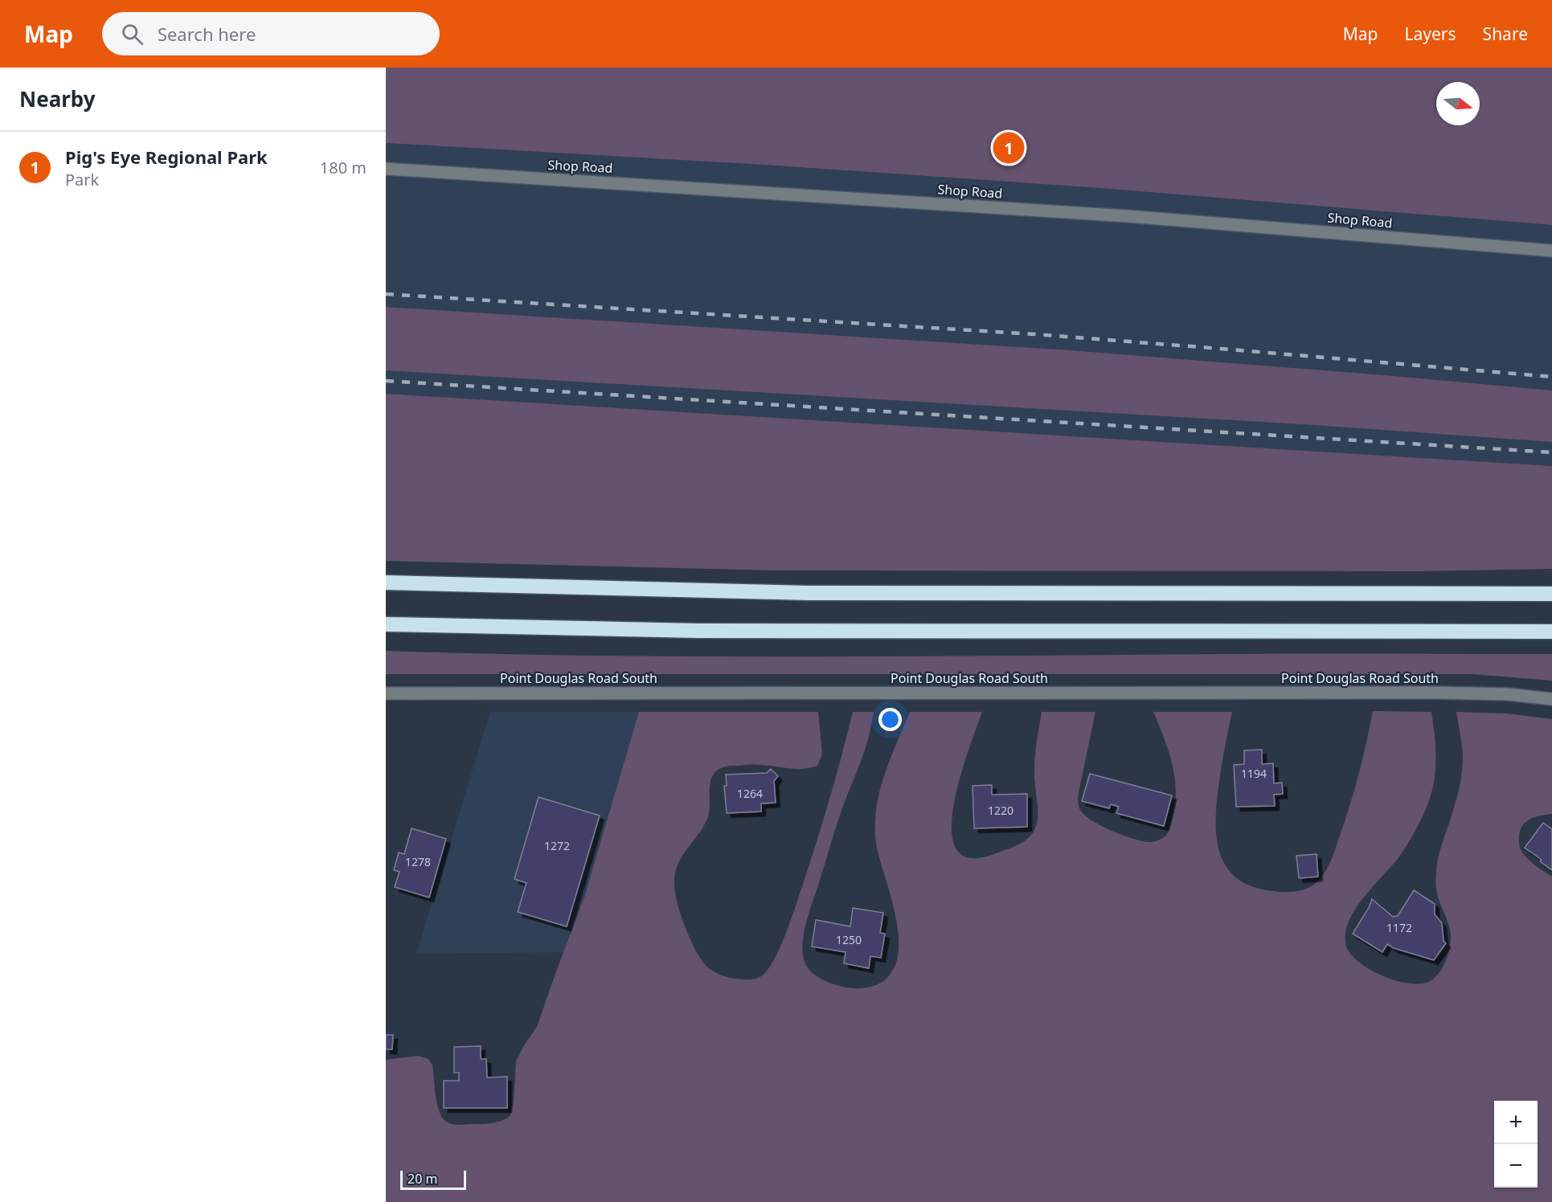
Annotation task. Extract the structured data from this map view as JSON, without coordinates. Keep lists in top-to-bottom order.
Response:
{
  "streets": {
    "street": ["Shop Road", "Point Douglas Road South"]
  },
  "house_numbers": [
    "1194",
    "1264",
    "1220",
    "1272",
    "1278",
    "1172",
    "1250"
  ],
  "scale_bar": "20 m",
  "north": "right",
  "page": {
    "header": "Map",
    "search": "Search here",
    "nav": ["Map", "Layers", "Share"],
    "heading": "Nearby",
    "list": [
      {
        "mark": "1",
        "name": "Pig's Eye Regional Park",
        "note": "Park",
        "value": "180 m"
      }
    ],
    "pins": "1",
    "map_buttons": ["+", "−"],
    "scale": "20 m"
  }
}
